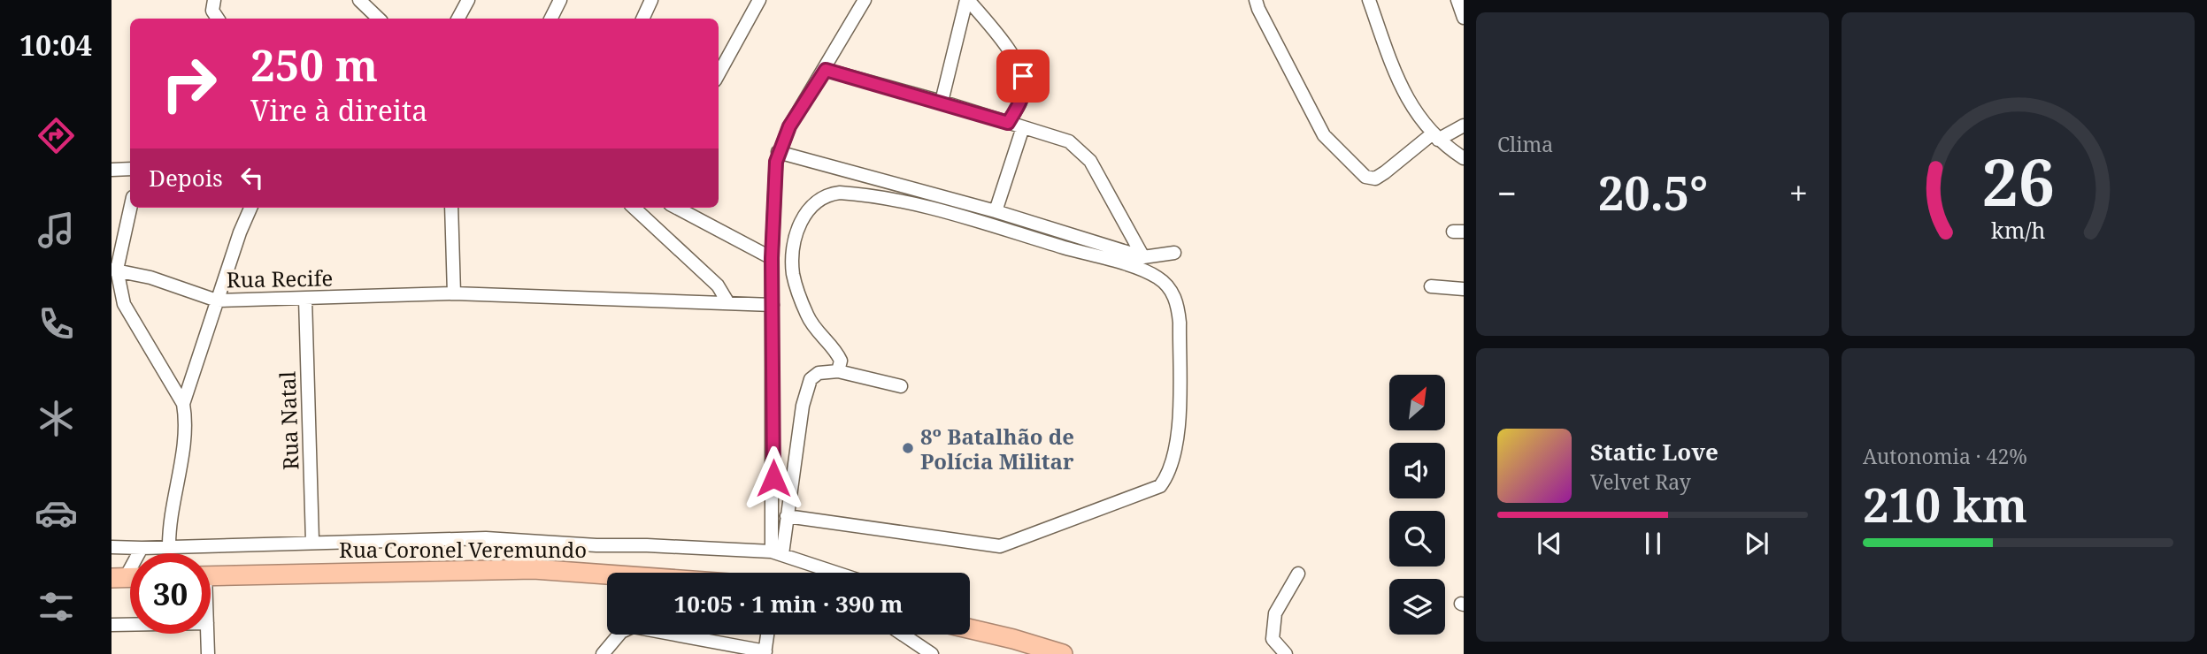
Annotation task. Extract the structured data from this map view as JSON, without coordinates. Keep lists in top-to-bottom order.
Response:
{
  "streets": {
    "highway": ["Rua Coronel Veremundo"],
    "street": ["Rua Recife", "Rua Natal"]
  },
  "crossings": [
    ["Rua Recife", "Rua Natal"]
  ],
  "places": ["8º Batalhão de Polícia Militar"],
  "north": "top right",
  "page": {
    "tabs": "10:04",
    "tile": [
      "Clima",
      ["Autonomia · 42%", "210 km"]
    ],
    "turn": ["250 m", "Vire à direita"],
    "then": "Depois",
    "heat": ["−", "20.5°", "+"],
    "song": ["Static Love", "Velvet Ray"],
    "limit": "30",
    "trip": "10:05 · 1 min · 390 m",
    "gauge": ["26", "km/h"]
  }
}
